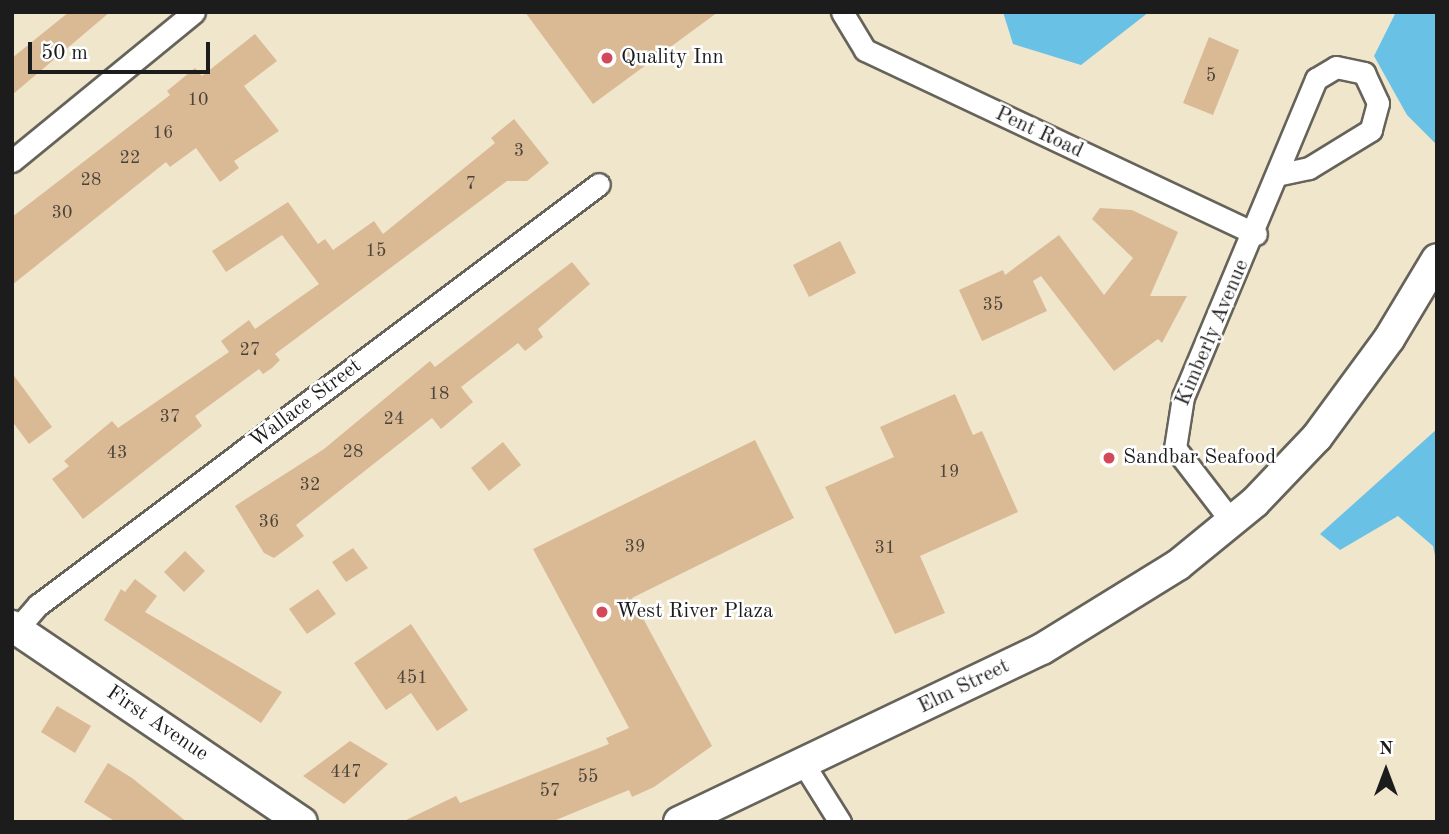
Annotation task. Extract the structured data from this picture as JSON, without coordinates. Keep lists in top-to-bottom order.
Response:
{
  "streets": {
    "main road": ["Elm Street", "First Avenue"],
    "street": ["Pent Road", "Kimberly Avenue", "Wallace Street"]
  },
  "crossings": [
    ["Pent Road", "Kimberly Avenue"],
    ["Kimberly Avenue", "Elm Street"],
    ["Wallace Street", "First Avenue"]
  ],
  "places": ["Quality Inn", "Sandbar Seafood", "West River Plaza"],
  "house_numbers": [
    "5",
    "10",
    "16",
    "3",
    "22",
    "28",
    "7",
    "30",
    "15",
    "35",
    "27",
    "18",
    "37",
    "24",
    "28",
    "43",
    "19",
    "32",
    "36",
    "39",
    "31",
    "451",
    "447",
    "55",
    "57"
  ],
  "scale_bar": "50 m",
  "north": "top"
}
